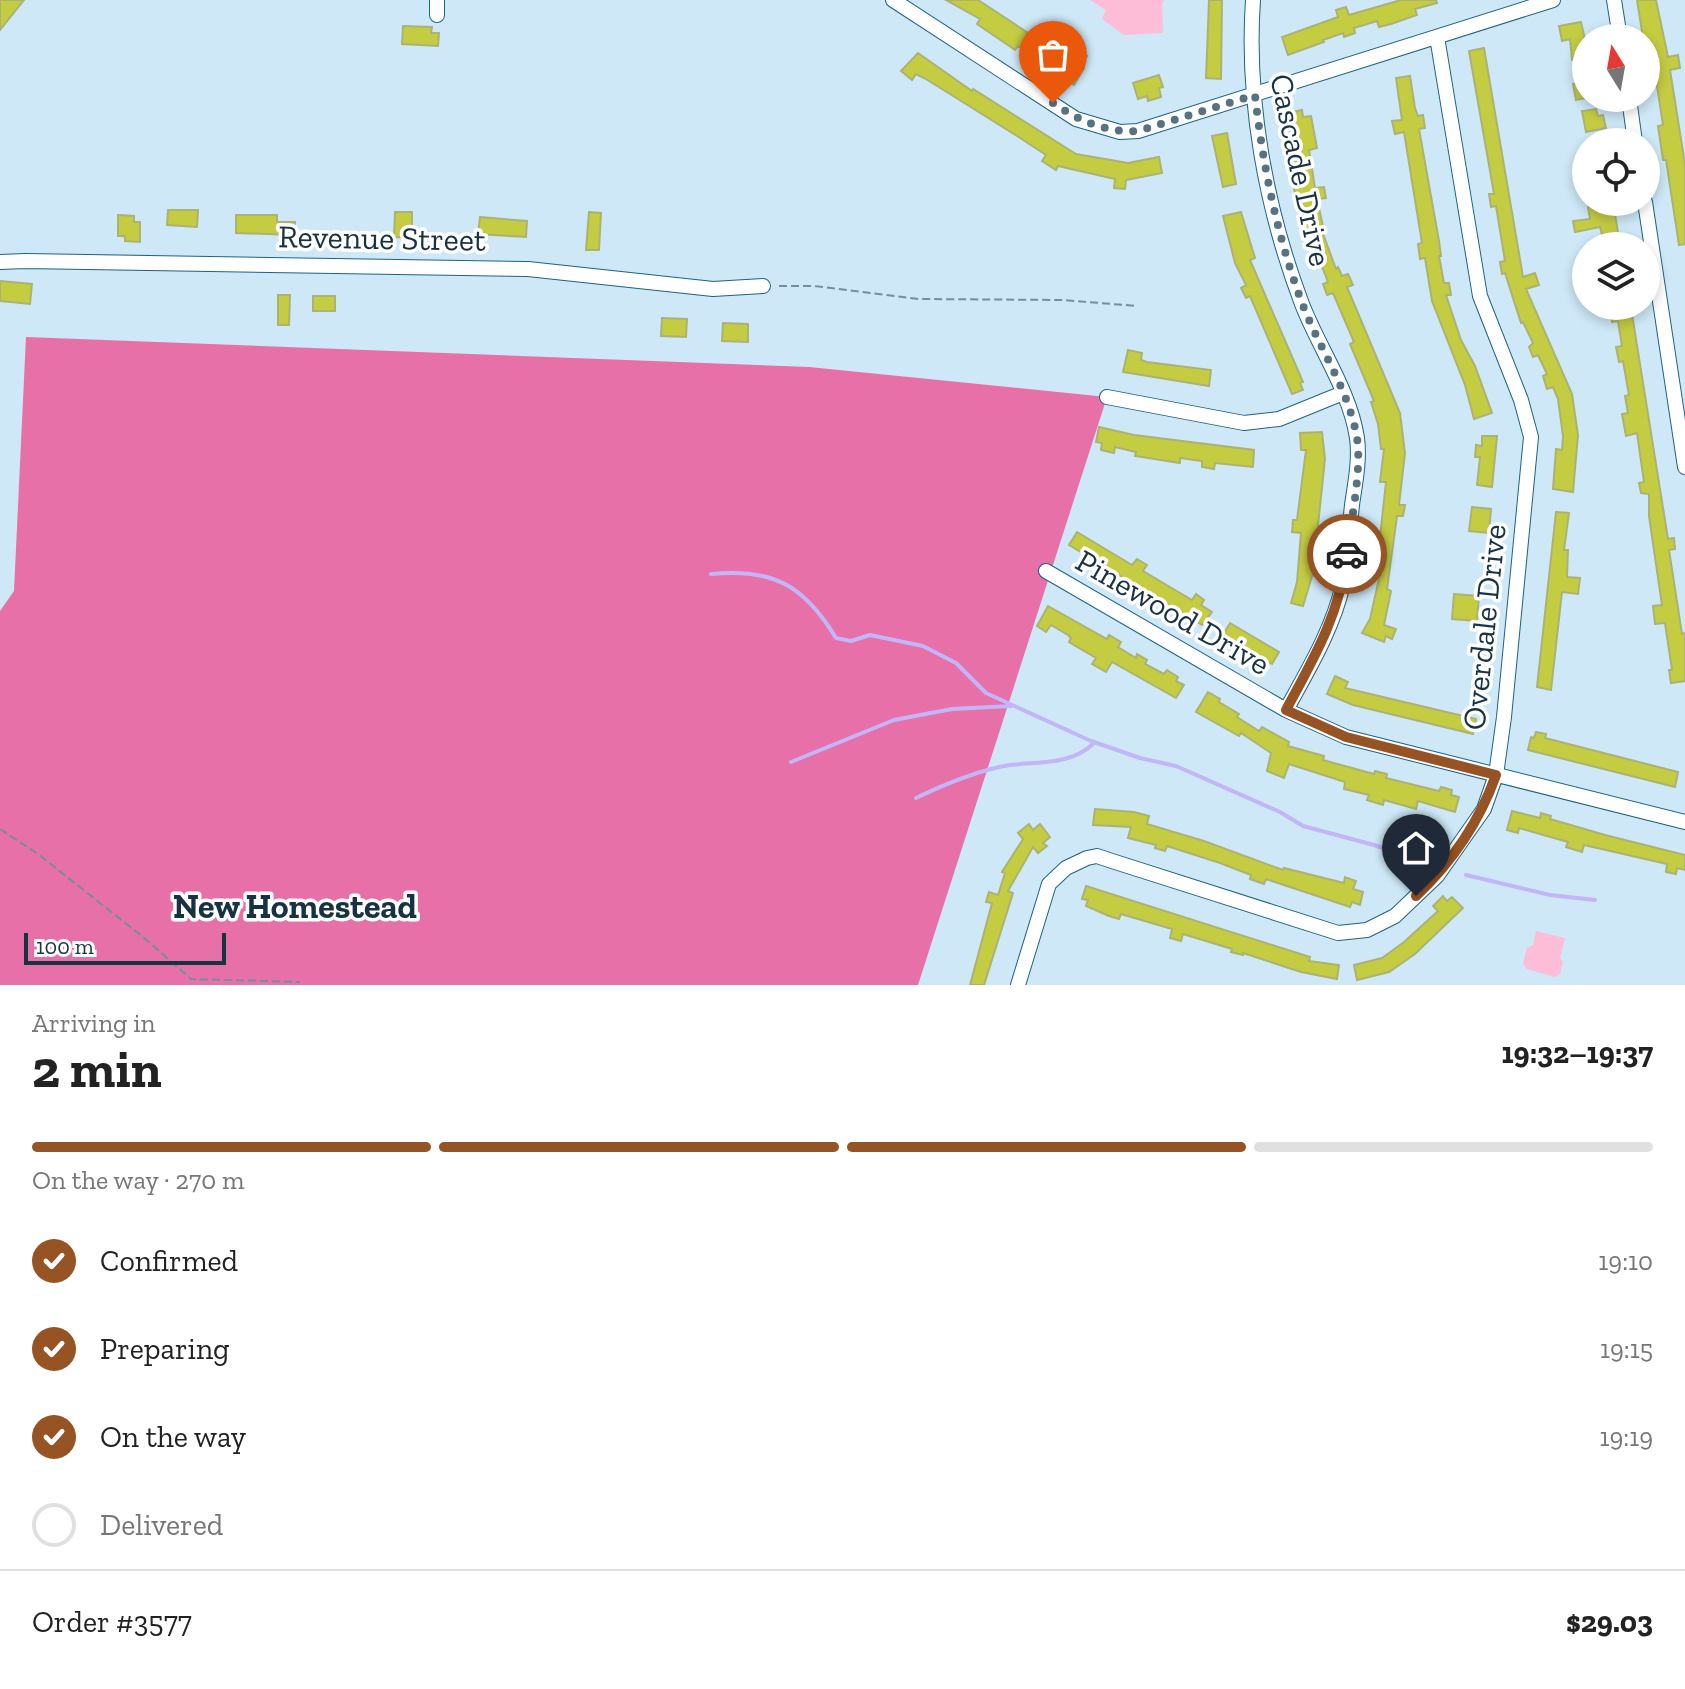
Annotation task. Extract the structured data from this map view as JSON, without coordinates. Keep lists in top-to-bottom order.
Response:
{
  "streets": {
    "street": [
      "Cascade Drive",
      "Revenue Street",
      "Pinewood Drive",
      "Overdale Drive"
    ]
  },
  "crossings": [
    ["Cascade Drive", "Pinewood Drive"],
    ["Pinewood Drive", "Overdale Drive"]
  ],
  "districts": ["New Homestead"],
  "scale_bar": "100 m",
  "north": "top",
  "page": {
    "scale": "100 m",
    "heading": ["2 min", "Arriving in", "19:32–19:37"],
    "panel": ["Order #3577", "$29.03"],
    "bar": "On the way · 270 m",
    "list": [
      ["Confirmed", "19:10"],
      ["Preparing", "19:15"],
      ["On the way", "19:19"],
      "Delivered"
    ]
  }
}
